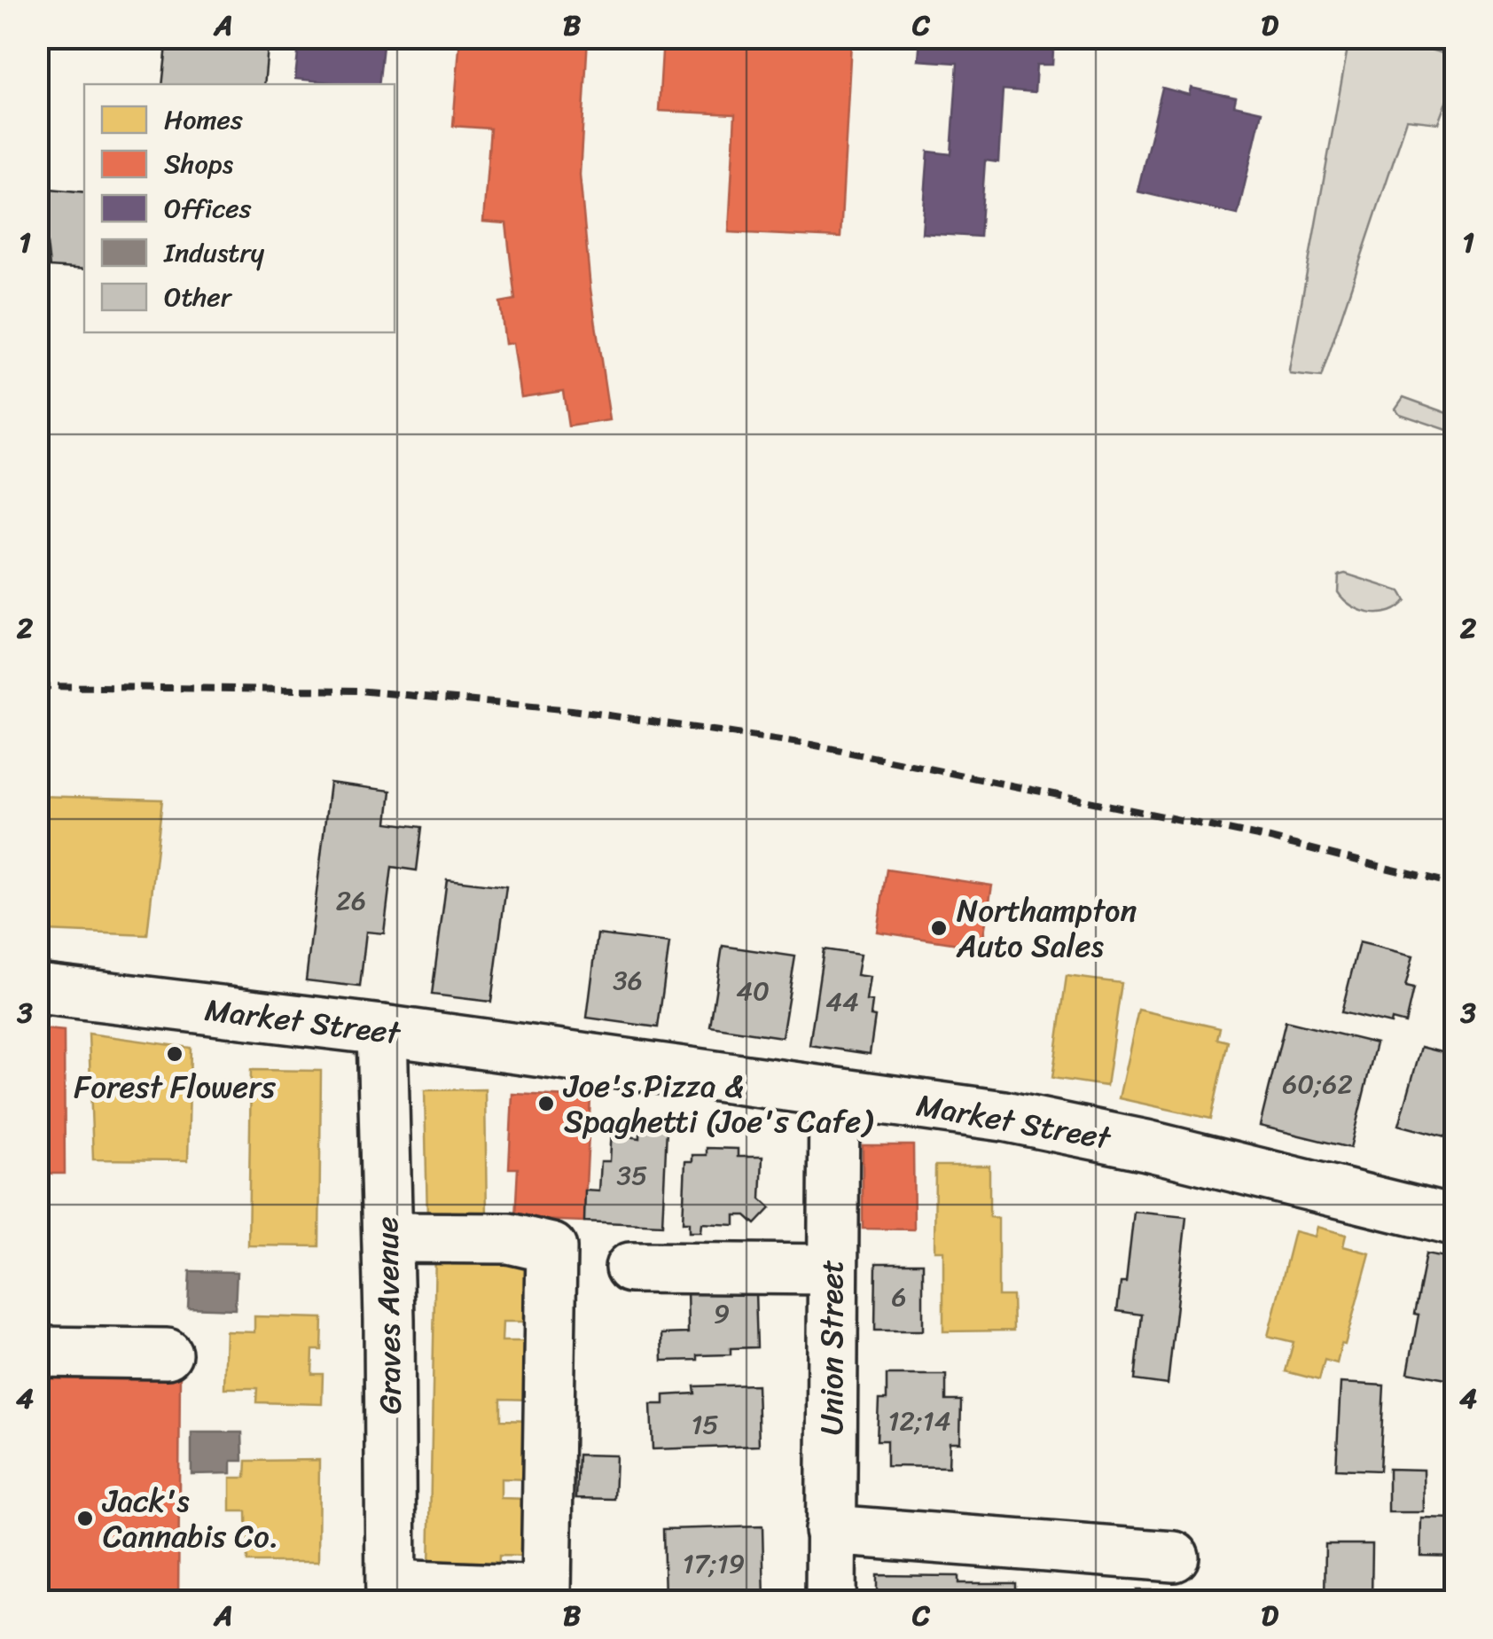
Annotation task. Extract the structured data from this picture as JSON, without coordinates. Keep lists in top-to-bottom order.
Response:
{
  "streets": {
    "street": ["Market Street", "Graves Avenue", "Union Street"]
  },
  "crossings": [
    ["Market Street", "Graves Avenue"],
    ["Market Street", "Union Street"]
  ],
  "places": [
    "Northampton Auto Sales",
    "Forest Flowers",
    "Joe's Pizza & Spaghetti (Joe's Cafe)",
    "Jack's Cannabis Co."
  ],
  "house_numbers": [
    "26",
    "36",
    "40",
    "44",
    "60;62",
    "35",
    "6",
    "9",
    "12;14",
    "15",
    "17;19"
  ],
  "legend": [
    "Homes",
    "Shops",
    "Offices",
    "Industry",
    "Other"
  ],
  "grid": {
    "columns": [
      "A",
      "B",
      "C",
      "D"
    ],
    "rows": [
      "1",
      "2",
      "3",
      "4"
    ]
  }
}
